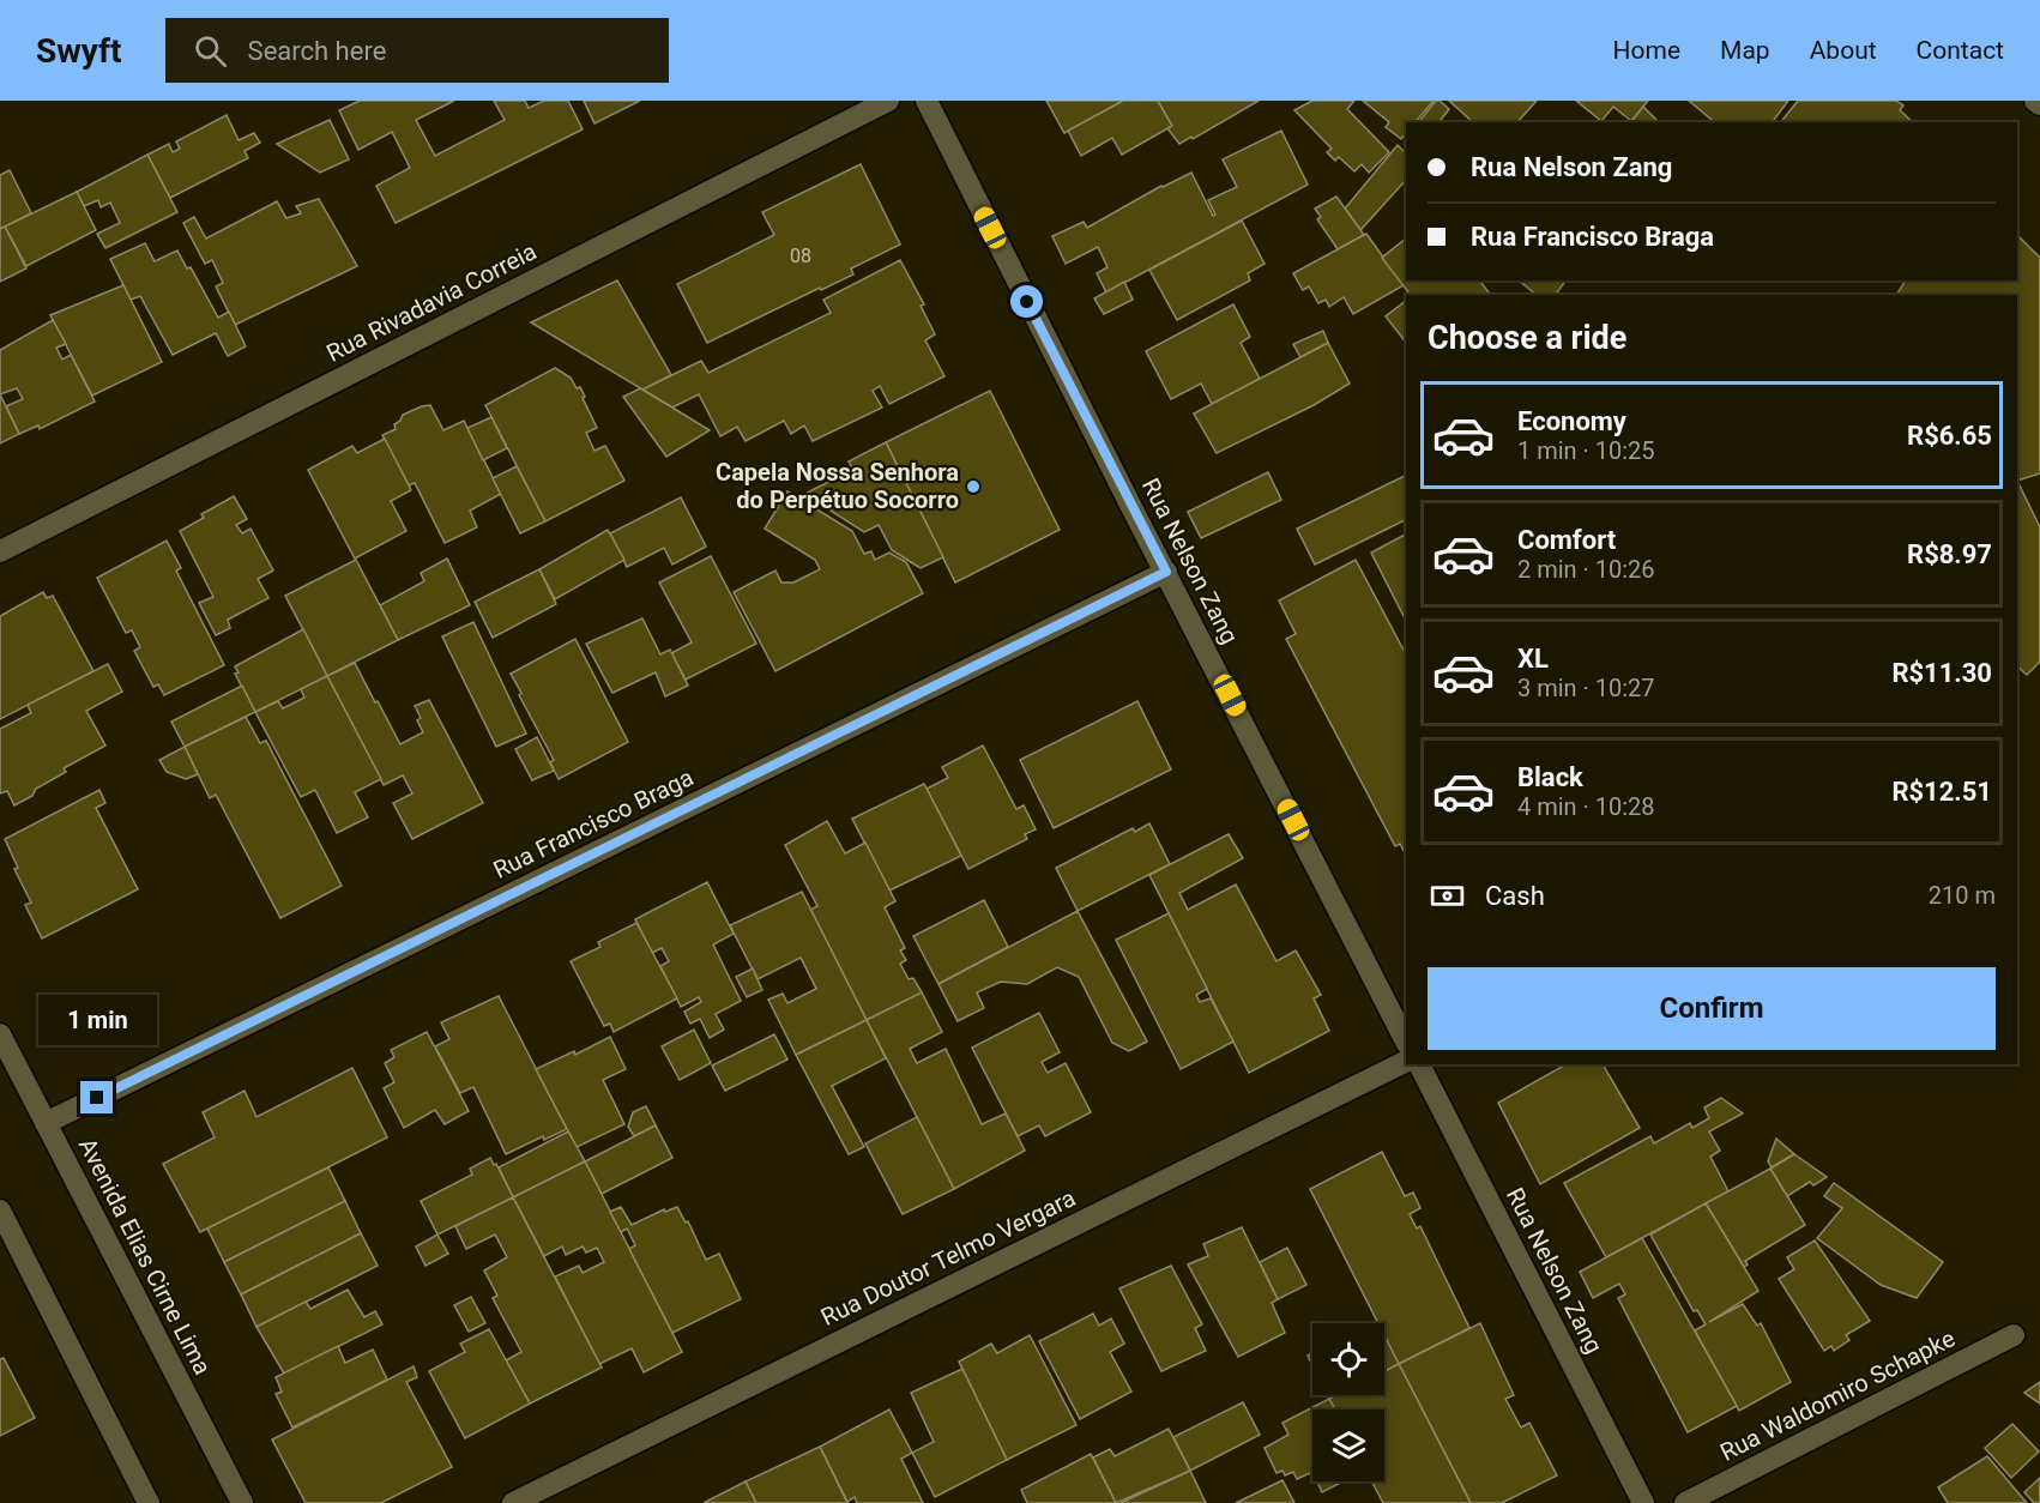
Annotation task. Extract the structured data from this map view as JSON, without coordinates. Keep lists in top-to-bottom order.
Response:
{
  "streets": {
    "street": [
      "Rua Rivadavia Correia",
      "Rua Nelson Zang",
      "Rua Francisco Braga",
      "Avenida Elias Cirne Lima",
      "Rua Doutor Telmo Vergara",
      "Rua Waldomiro Schapke"
    ]
  },
  "crossings": [
    ["Rua Nelson Zang", "Rua Francisco Braga"],
    ["Rua Francisco Braga", "Avenida Elias Cirne Lima"]
  ],
  "places": ["Capela Nossa Senhora do Perpétuo Socorro"],
  "house_numbers": ["08"],
  "page": {
    "header": "Swyft",
    "search": "Search here",
    "nav": [
      "Home",
      "Map",
      "About",
      "Contact"
    ],
    "banner": ["Rua Nelson Zang", "Rua Francisco Braga"],
    "heading": "Choose a ride",
    "list": [
      {
        "name": "Economy",
        "note": "1 min · 10:25",
        "value": "R$6.65"
      },
      {
        "name": "Comfort",
        "note": "2 min · 10:26",
        "value": "R$8.97"
      },
      {
        "name": "XL",
        "note": "3 min · 10:27",
        "value": "R$11.30"
      },
      {
        "name": "Black",
        "note": "4 min · 10:28",
        "value": "R$12.51"
      }
    ],
    "pay": ["Cash", "210 m"],
    "buttons": "Confirm",
    "bubble": "1 min"
  }
}
